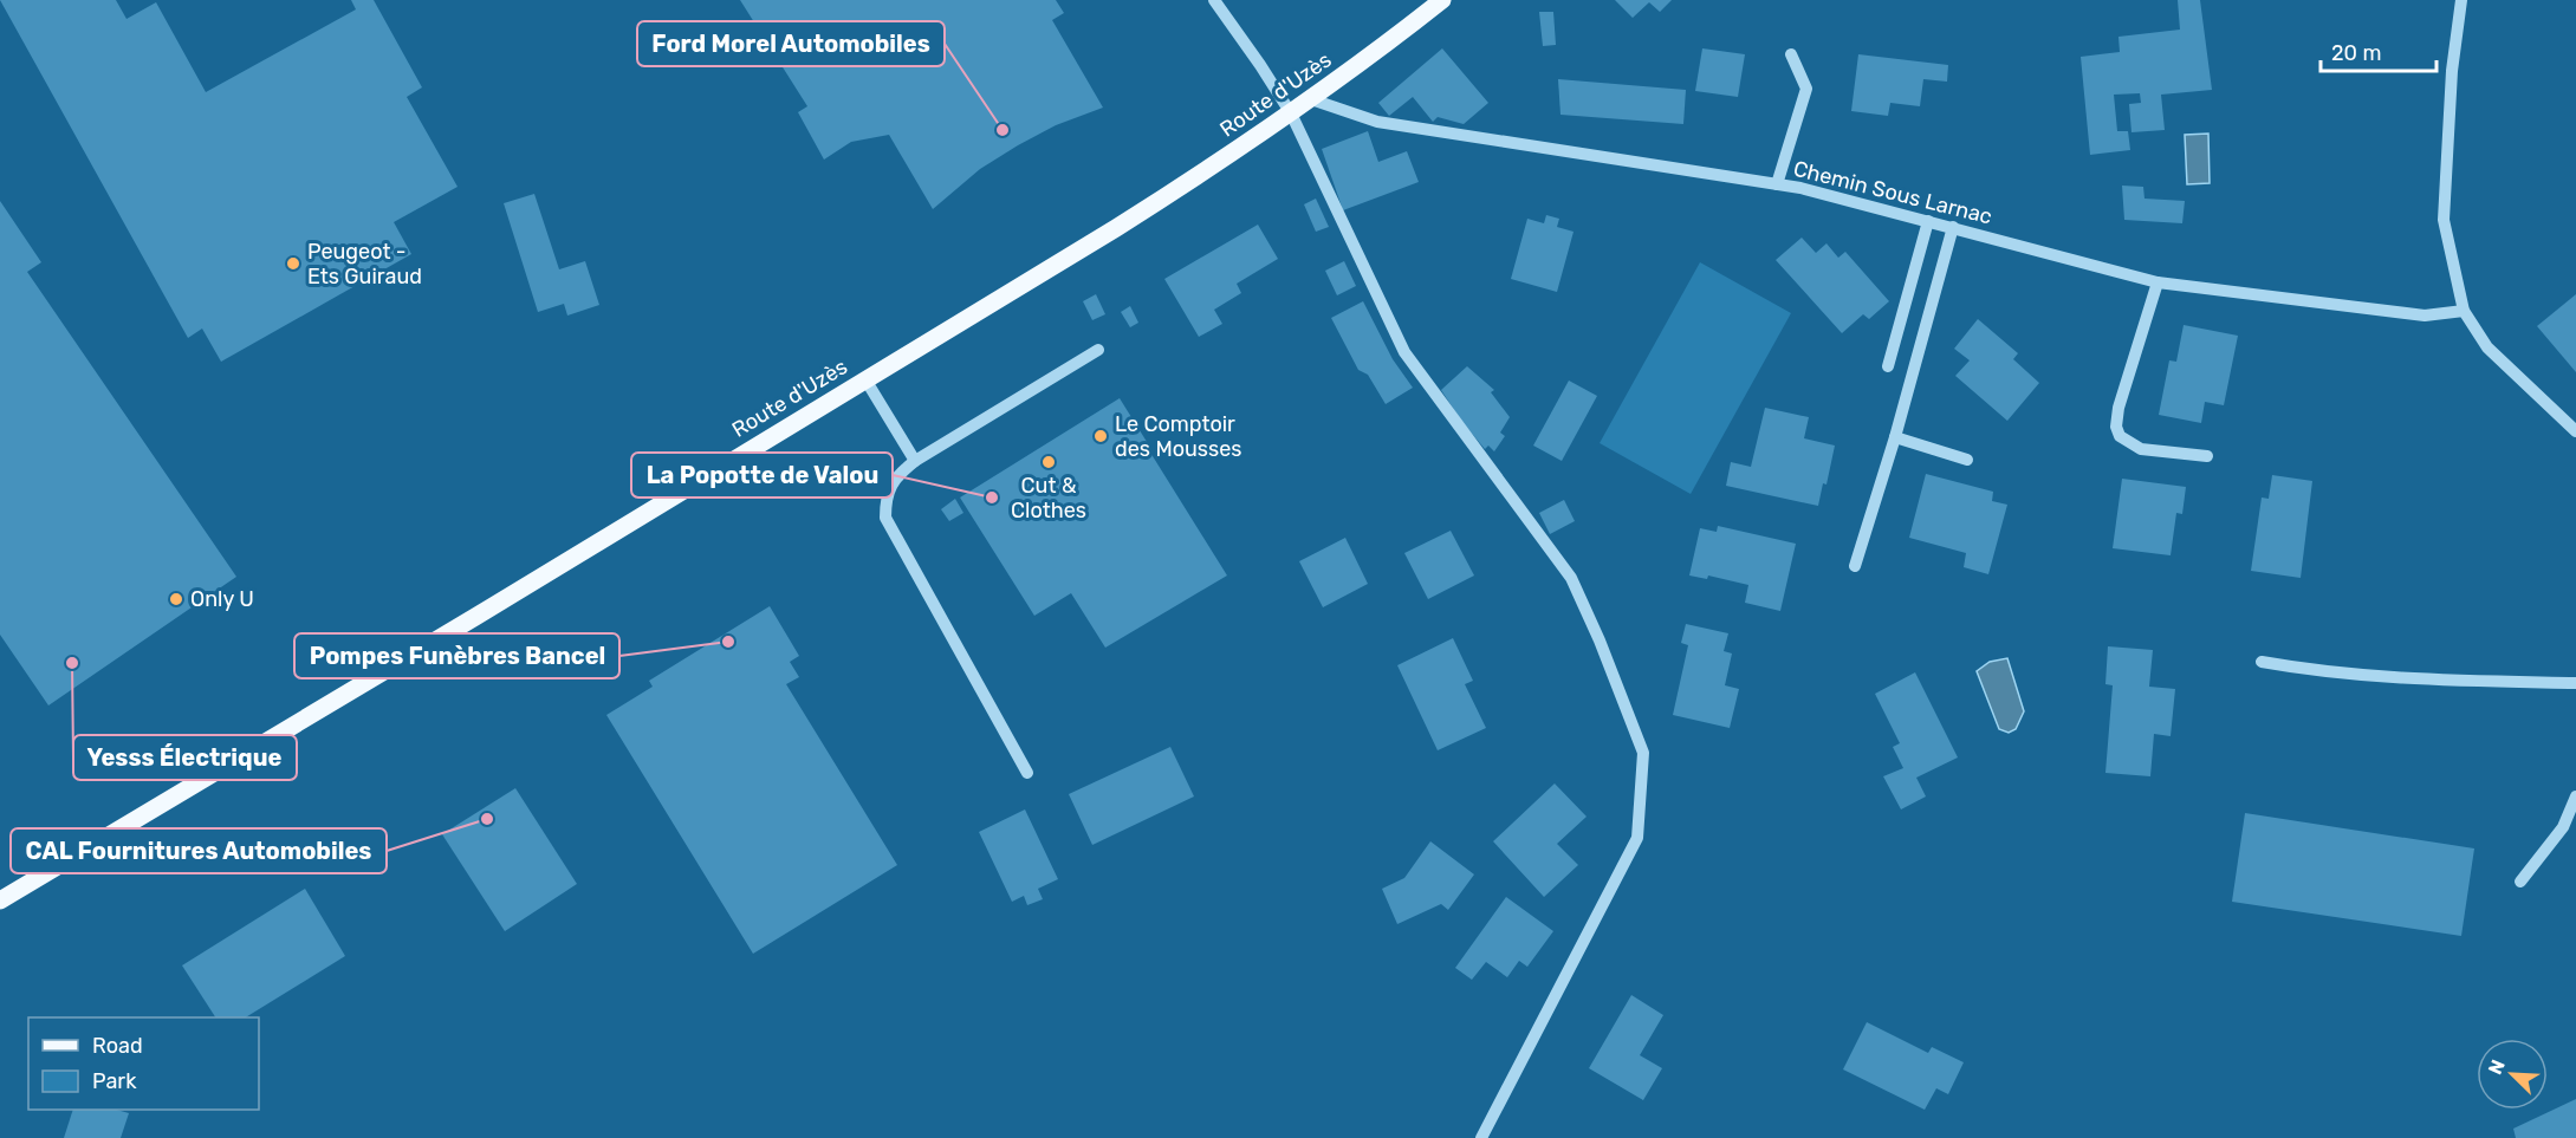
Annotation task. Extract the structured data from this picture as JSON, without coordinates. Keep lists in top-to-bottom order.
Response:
{
  "streets": {
    "main road": ["Route d'Uzès"],
    "street": ["Chemin Sous Larnac"]
  },
  "crossings": [
    ["Route d'Uzès", "Chemin Sous Larnac"]
  ],
  "places": [
    "Ford Morel Automobiles",
    "Peugeot - Ets Guiraud",
    "Le Comptoir des Mousses",
    "Cut & Clothes",
    "La Popotte de Valou",
    "Only U",
    "Pompes Funèbres Bancel",
    "Yesss Électrique",
    "CAL Fournitures Automobiles"
  ],
  "legend": ["Road", "Park"],
  "scale_bar": "20 m",
  "north": "top left"
}
